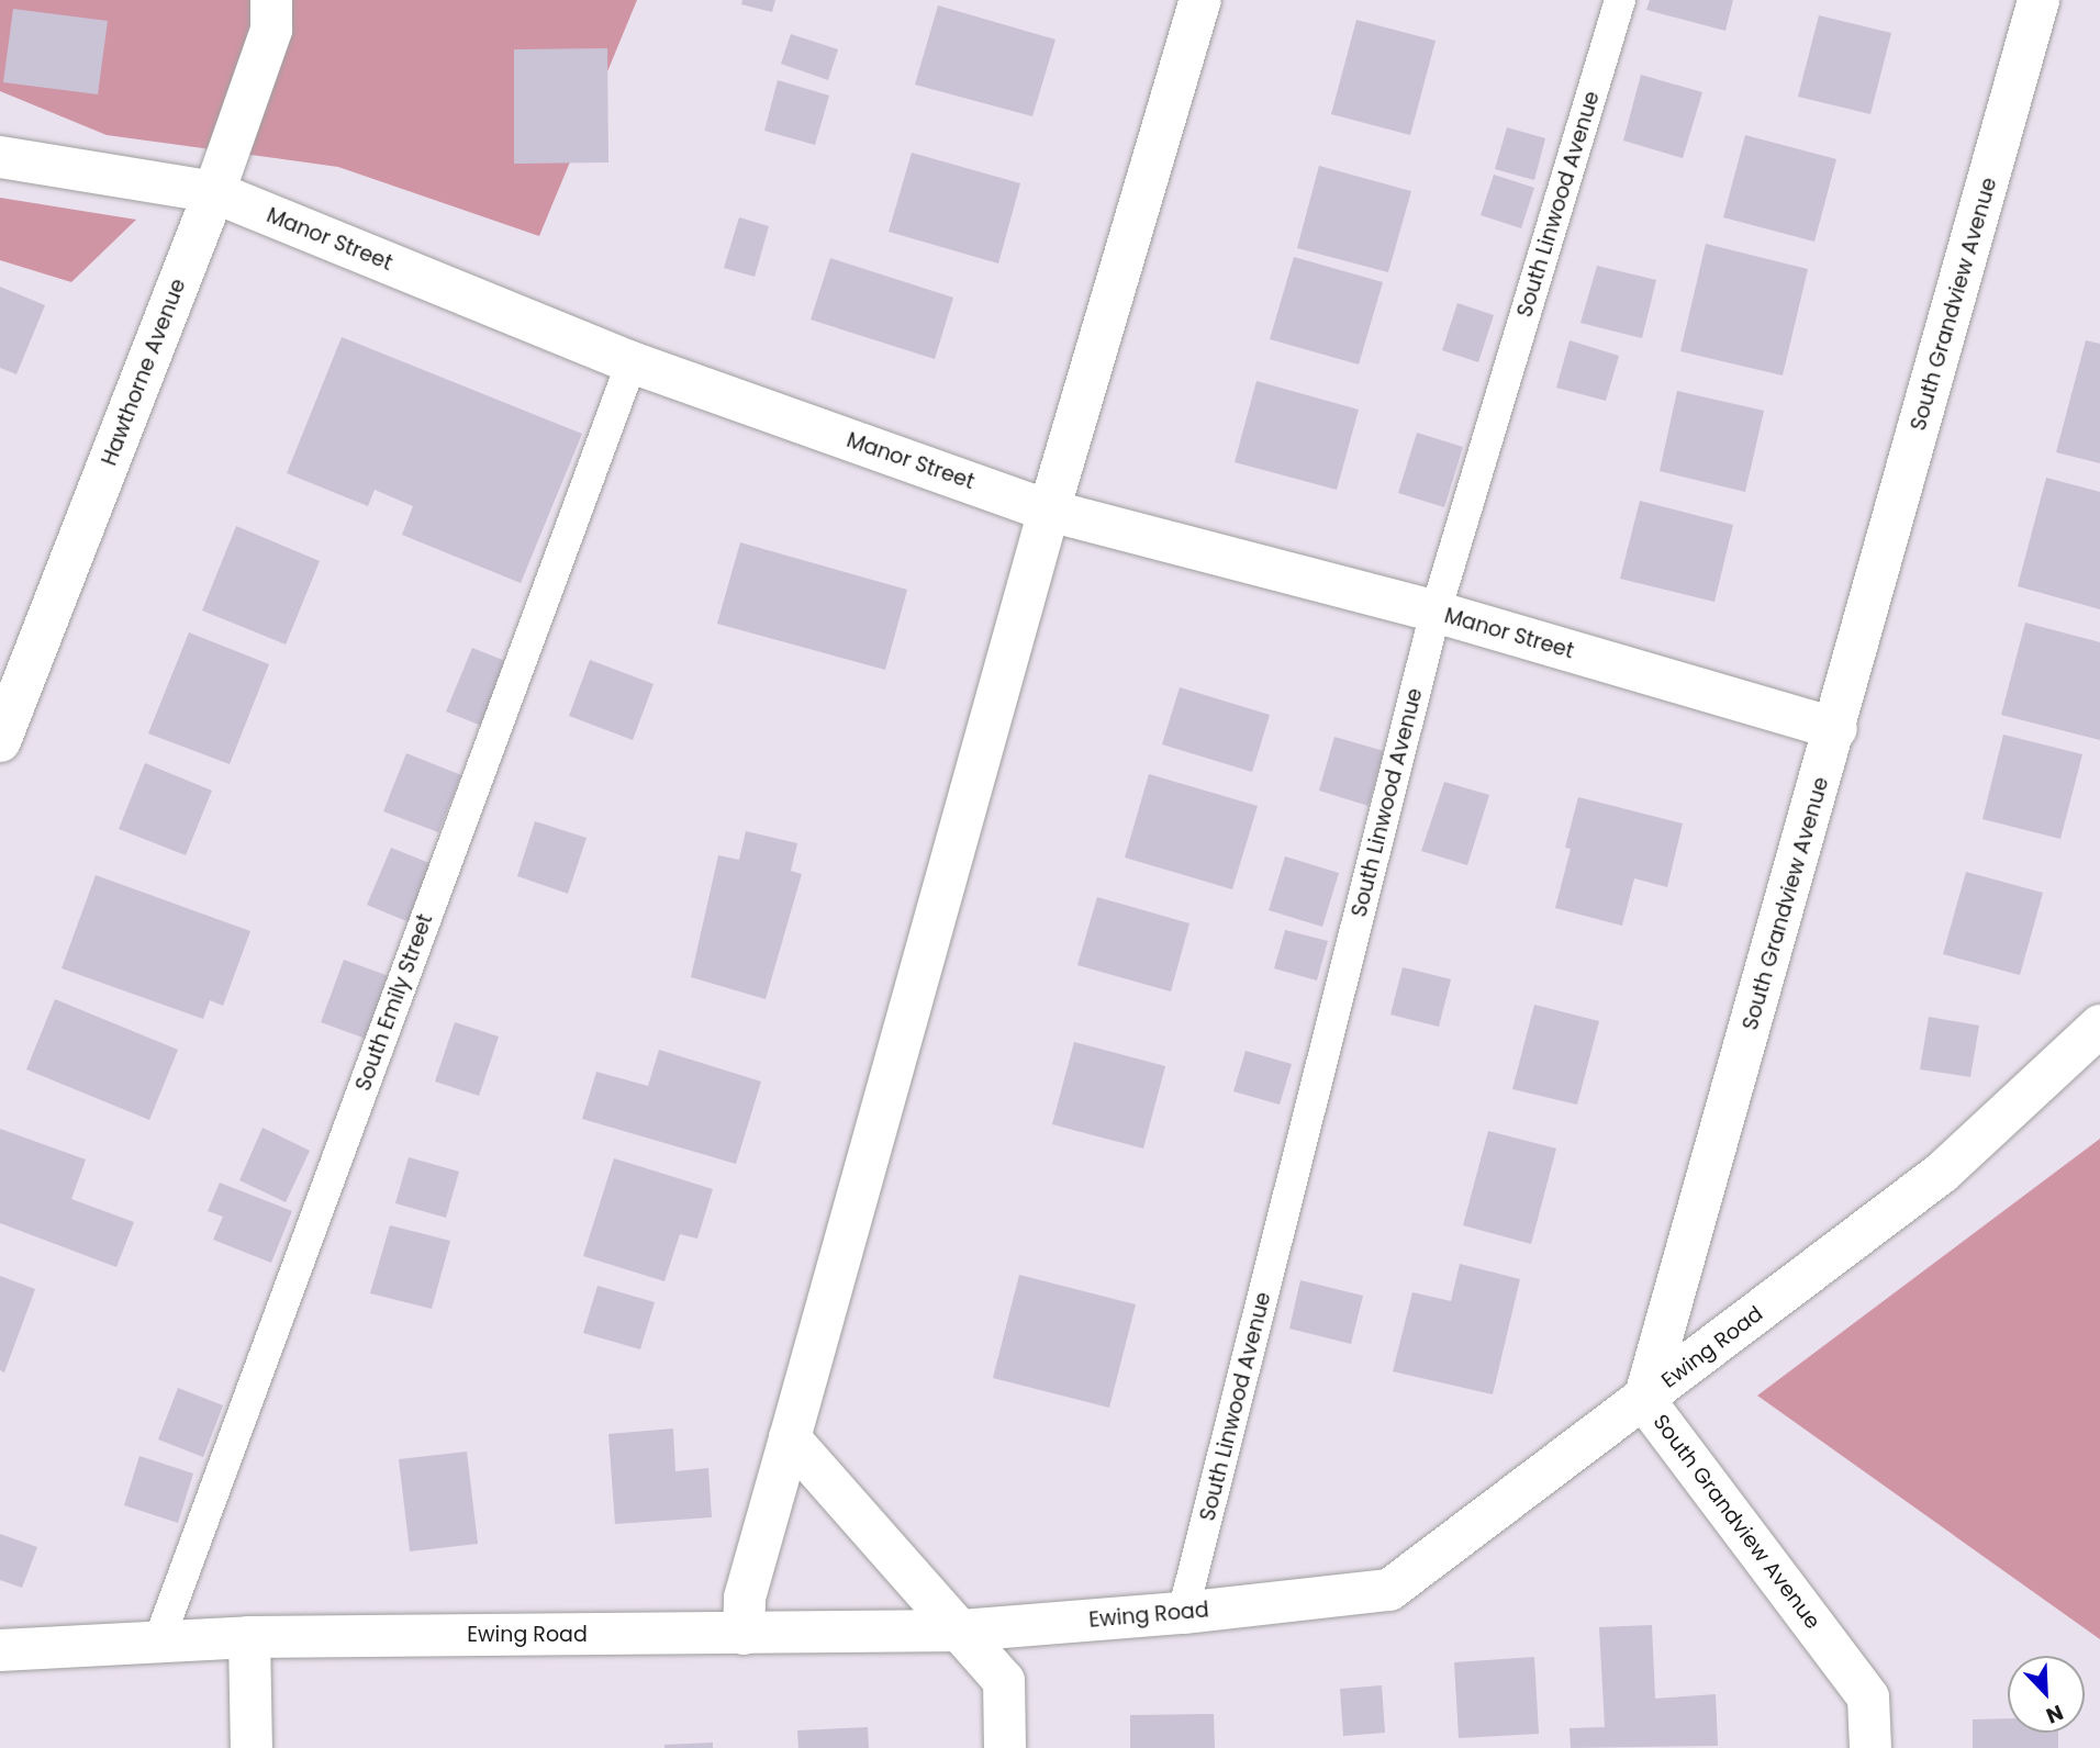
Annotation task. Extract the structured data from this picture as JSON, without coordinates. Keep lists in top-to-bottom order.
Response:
{
  "streets": {
    "street": [
      "Manor Street",
      "South Grandview Avenue",
      "Hawthorne Avenue",
      "Ewing Road"
    ],
    "lane": ["South Linwood Avenue", "South Emily Street"]
  },
  "crossings": [
    ["South Linwood Avenue", "Manor Street"],
    ["South Linwood Avenue", "Ewing Road"],
    ["Manor Street", "South Grandview Avenue"],
    ["Manor Street", "Hawthorne Avenue"],
    ["Manor Street", "South Emily Street"],
    ["South Grandview Avenue", "Ewing Road"],
    ["South Emily Street", "Ewing Road"]
  ],
  "north": "bottom right"
}
